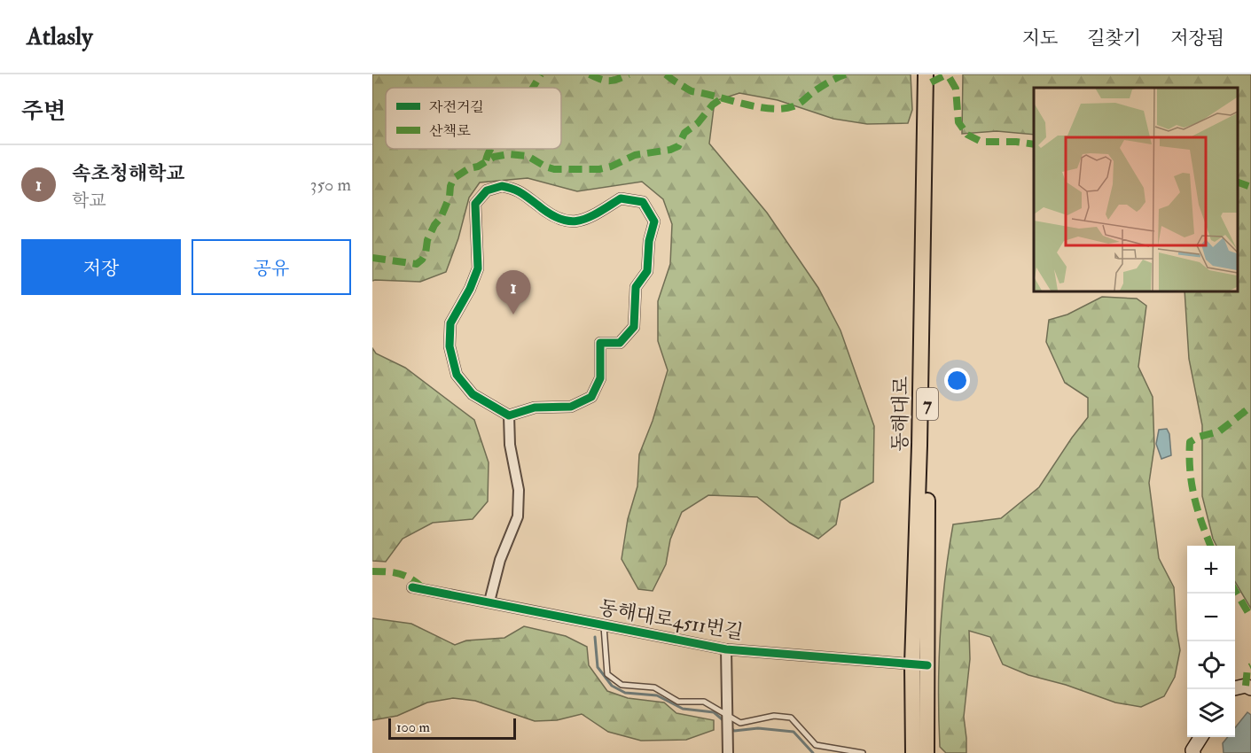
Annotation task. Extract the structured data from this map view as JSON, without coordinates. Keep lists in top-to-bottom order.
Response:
{
  "streets": {
    "main road": ["7", "동해대로"],
    "street": ["동해대로4511번길"]
  },
  "crossings": [
    ["동해대로", "동해대로4511번길"]
  ],
  "legend": ["자전거길", "산책로"],
  "scale_bar": "100 m",
  "page": {
    "header": "Atlasly",
    "nav": ["지도", "길찾기", "저장됨"],
    "heading": "주변",
    "list": [
      {
        "mark": "1",
        "name": "속초청해학교",
        "note": "학교",
        "value": "350 m"
      }
    ],
    "buttons": ["저장", "공유"],
    "pins": "1",
    "map_buttons": ["+", "−"],
    "scale": "100 m"
  }
}
